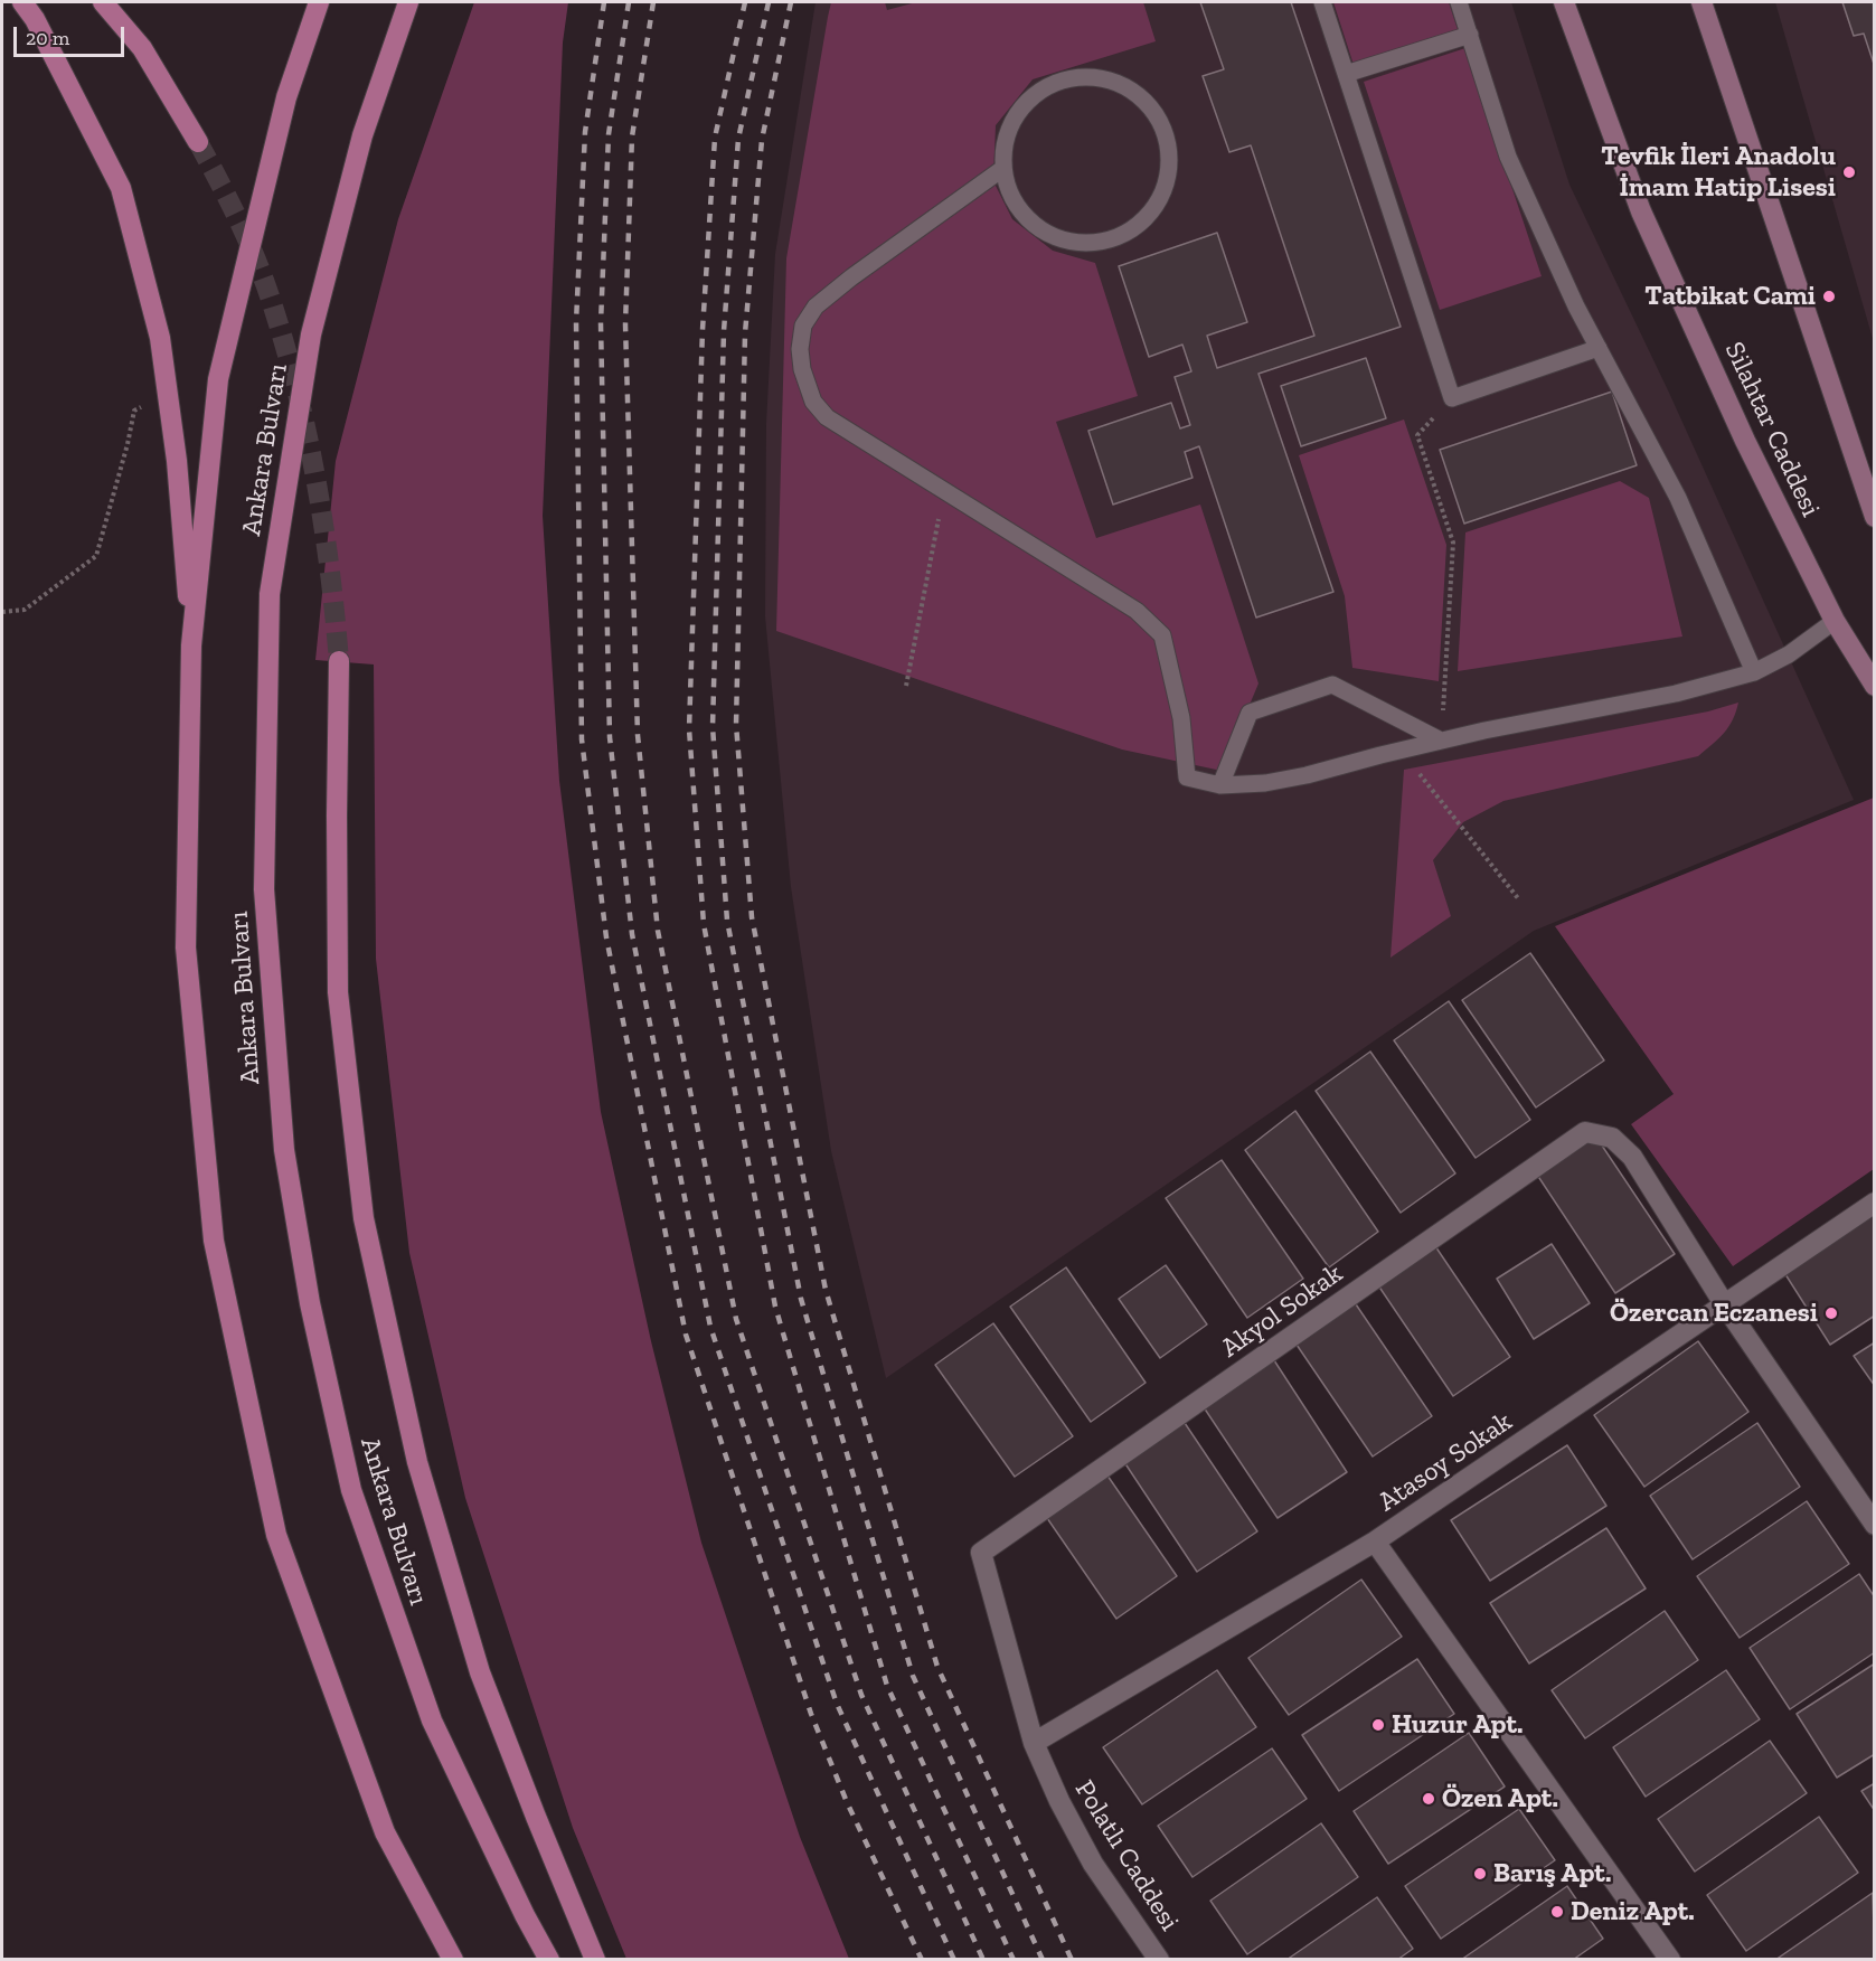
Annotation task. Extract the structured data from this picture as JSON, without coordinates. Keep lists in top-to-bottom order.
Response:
{
  "streets": {
    "main road": ["Silahtar Caddesi", "Ankara Bulvarı"],
    "street": ["Akyol Sokak", "Atasoy Sokak", "Polatlı Caddesi"]
  },
  "crossings": [
    ["Akyol Sokak", "Atasoy Sokak"],
    ["Akyol Sokak", "Polatlı Caddesi"],
    ["Atasoy Sokak", "Polatlı Caddesi"]
  ],
  "places": [
    "Tevfik İleri Anadolu İmam Hatip Lisesi",
    "Tatbikat Cami",
    "Özercan Eczanesi",
    "Huzur Apt.",
    "Özen Apt.",
    "Barış Apt.",
    "Deniz Apt."
  ],
  "scale_bar": "20 m"
}
